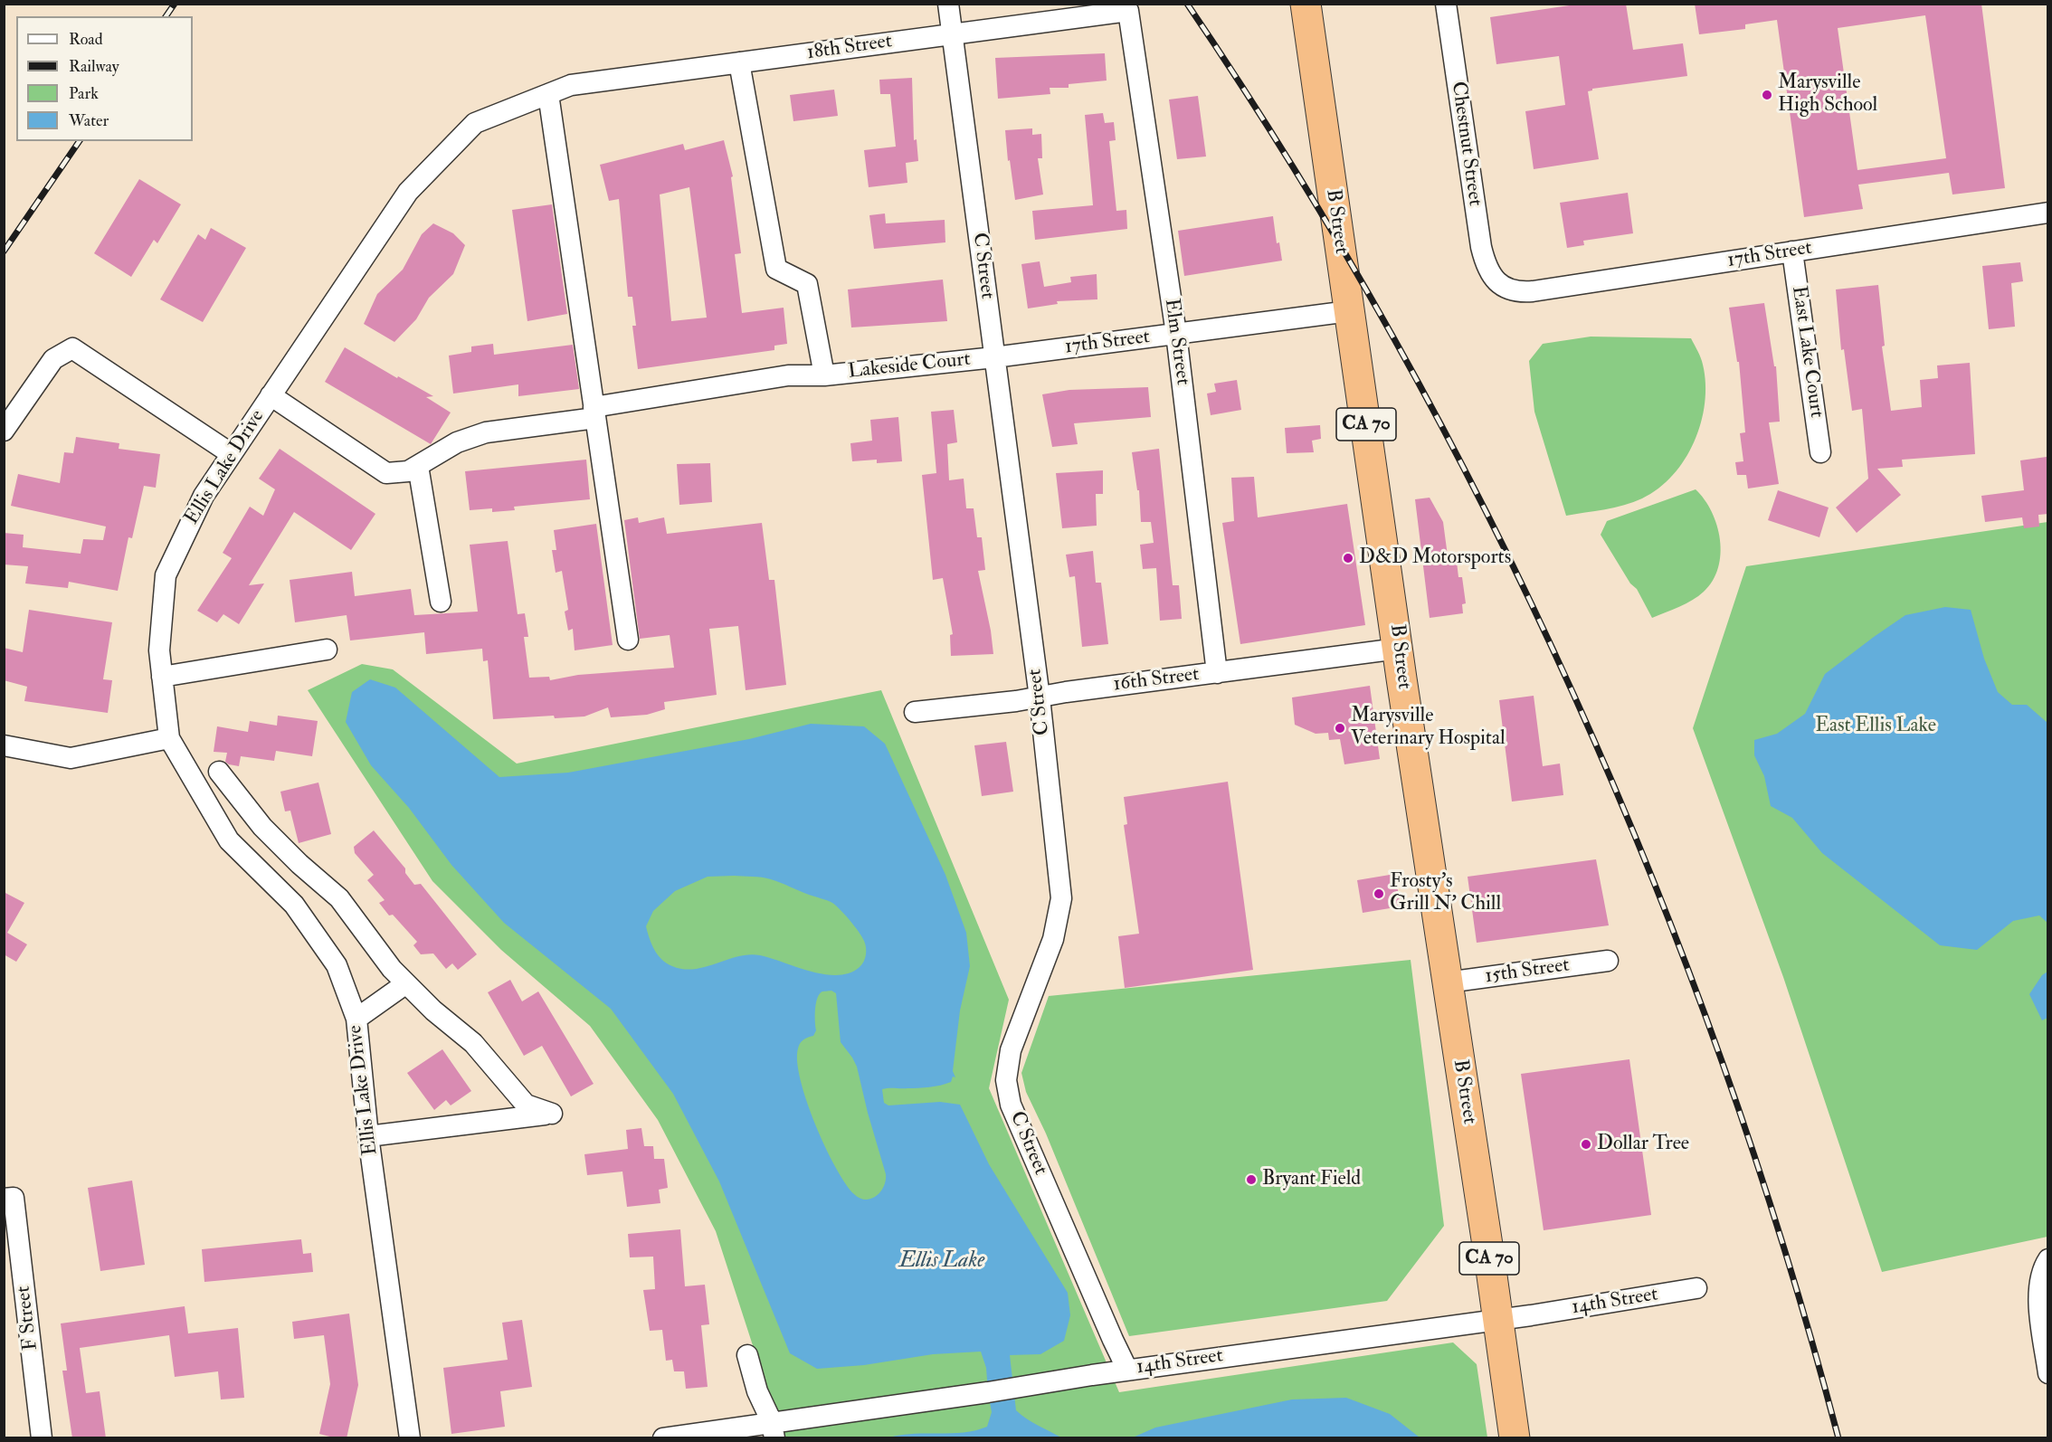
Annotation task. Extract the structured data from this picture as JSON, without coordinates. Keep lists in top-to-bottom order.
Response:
{
  "streets": {
    "highway": ["B Street", "CA 70"],
    "street": [
      "18th Street",
      "Chestnut Street",
      "17th Street",
      "C Street",
      "Elm Street",
      "East Lake Court",
      "Lakeside Court",
      "Ellis Lake Drive",
      "16th Street",
      "15th Street",
      "14th Street",
      "F Street"
    ]
  },
  "crossings": [
    ["18th Street", "C Street"],
    ["18th Street", "Elm Street"],
    ["18th Street", "Ellis Lake Drive"],
    ["Chestnut Street", "17th Street"],
    ["B Street", "17th Street"],
    ["B Street", "16th Street"],
    ["B Street", "15th Street"],
    ["B Street", "14th Street"],
    ["17th Street", "C Street"],
    ["17th Street", "Elm Street"],
    ["17th Street", "East Lake Court"],
    ["17th Street", "Lakeside Court"],
    ["C Street", "Lakeside Court"],
    ["C Street", "16th Street"],
    ["C Street", "14th Street"],
    ["Elm Street", "16th Street"],
    ["Lakeside Court", "Ellis Lake Drive"]
  ],
  "water": ["Ellis Lake"],
  "parks": ["East Ellis Lake"],
  "places": [
    "Marysville High School",
    "D&D Motorsports",
    "Marysville Veterinary Hospital",
    "Frosty's Grill N' Chill",
    "Dollar Tree",
    "Bryant Field"
  ],
  "legend": [
    "Road",
    "Railway",
    "Park",
    "Water"
  ]
}
